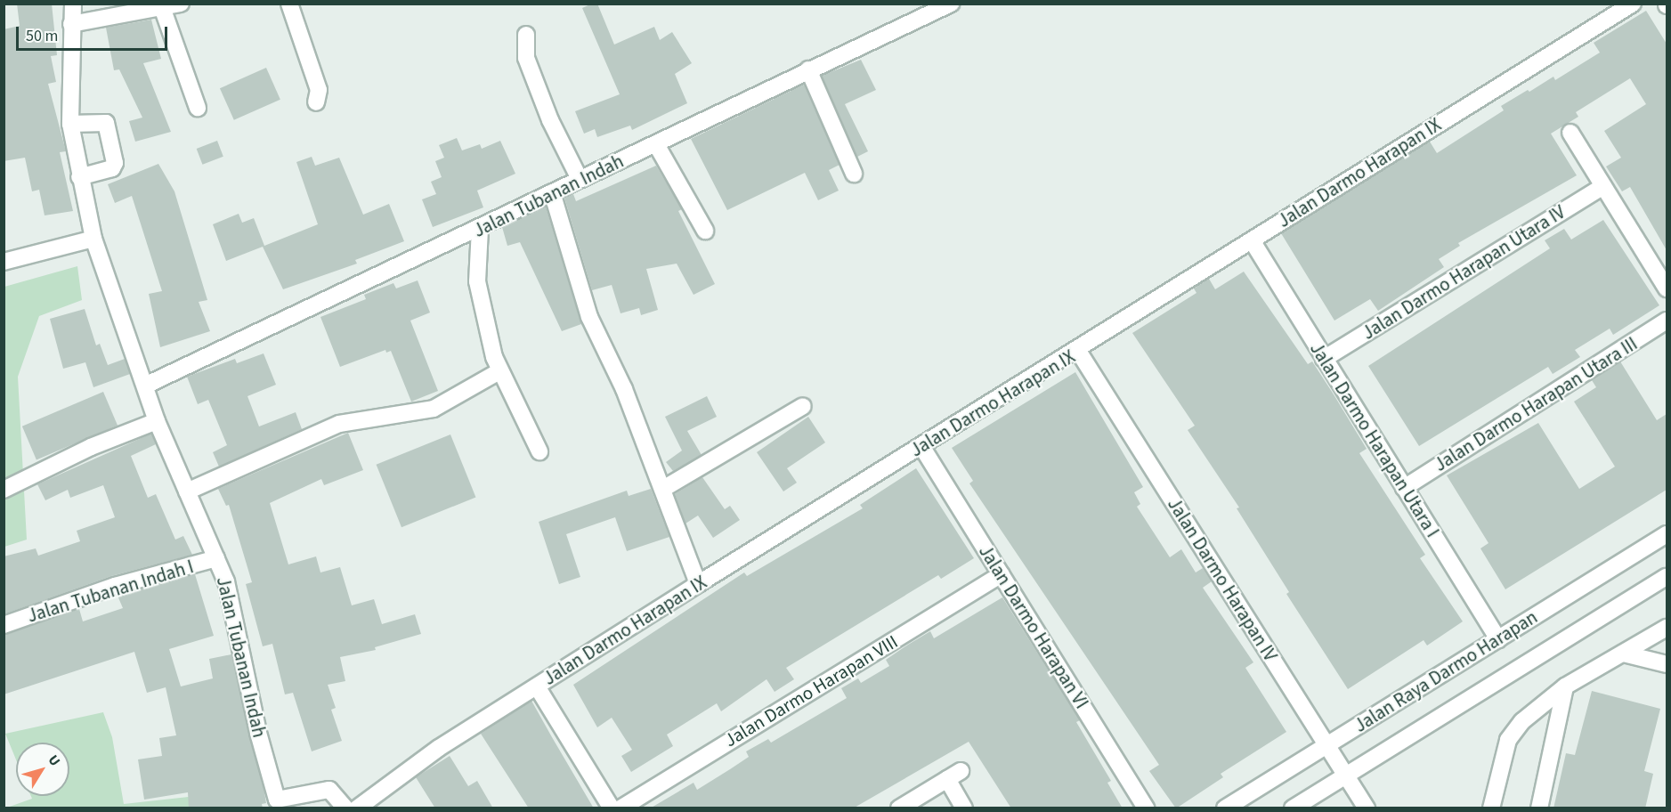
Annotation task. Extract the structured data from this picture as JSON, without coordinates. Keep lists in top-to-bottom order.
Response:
{
  "streets": {
    "street": [
      "Jalan Darmo Harapan IX",
      "Jalan Tubanan Indah",
      "Jalan Darmo Harapan Utara IV",
      "Jalan Darmo Harapan Utara III",
      "Jalan Darmo Harapan Utara I",
      "Jalan Darmo Harapan IV",
      "Jalan Tubanan Indah I",
      "Jalan Darmo Harapan VI",
      "Jalan Raya Darmo Harapan",
      "Jalan Darmo Harapan VIII"
    ]
  },
  "crossings": [
    ["Jalan Darmo Harapan IX", "Jalan Darmo Harapan Utara I"],
    ["Jalan Darmo Harapan IX", "Jalan Darmo Harapan IV"],
    ["Jalan Darmo Harapan IX", "Jalan Darmo Harapan VI"],
    ["Jalan Tubanan Indah", "Jalan Tubanan Indah I"],
    ["Jalan Darmo Harapan Utara IV", "Jalan Darmo Harapan Utara I"],
    ["Jalan Darmo Harapan Utara III", "Jalan Darmo Harapan Utara I"],
    ["Jalan Darmo Harapan Utara I", "Jalan Raya Darmo Harapan"],
    ["Jalan Darmo Harapan IV", "Jalan Raya Darmo Harapan"],
    ["Jalan Darmo Harapan VI", "Jalan Darmo Harapan VIII"]
  ],
  "scale_bar": "50 m",
  "north": "top right"
}
